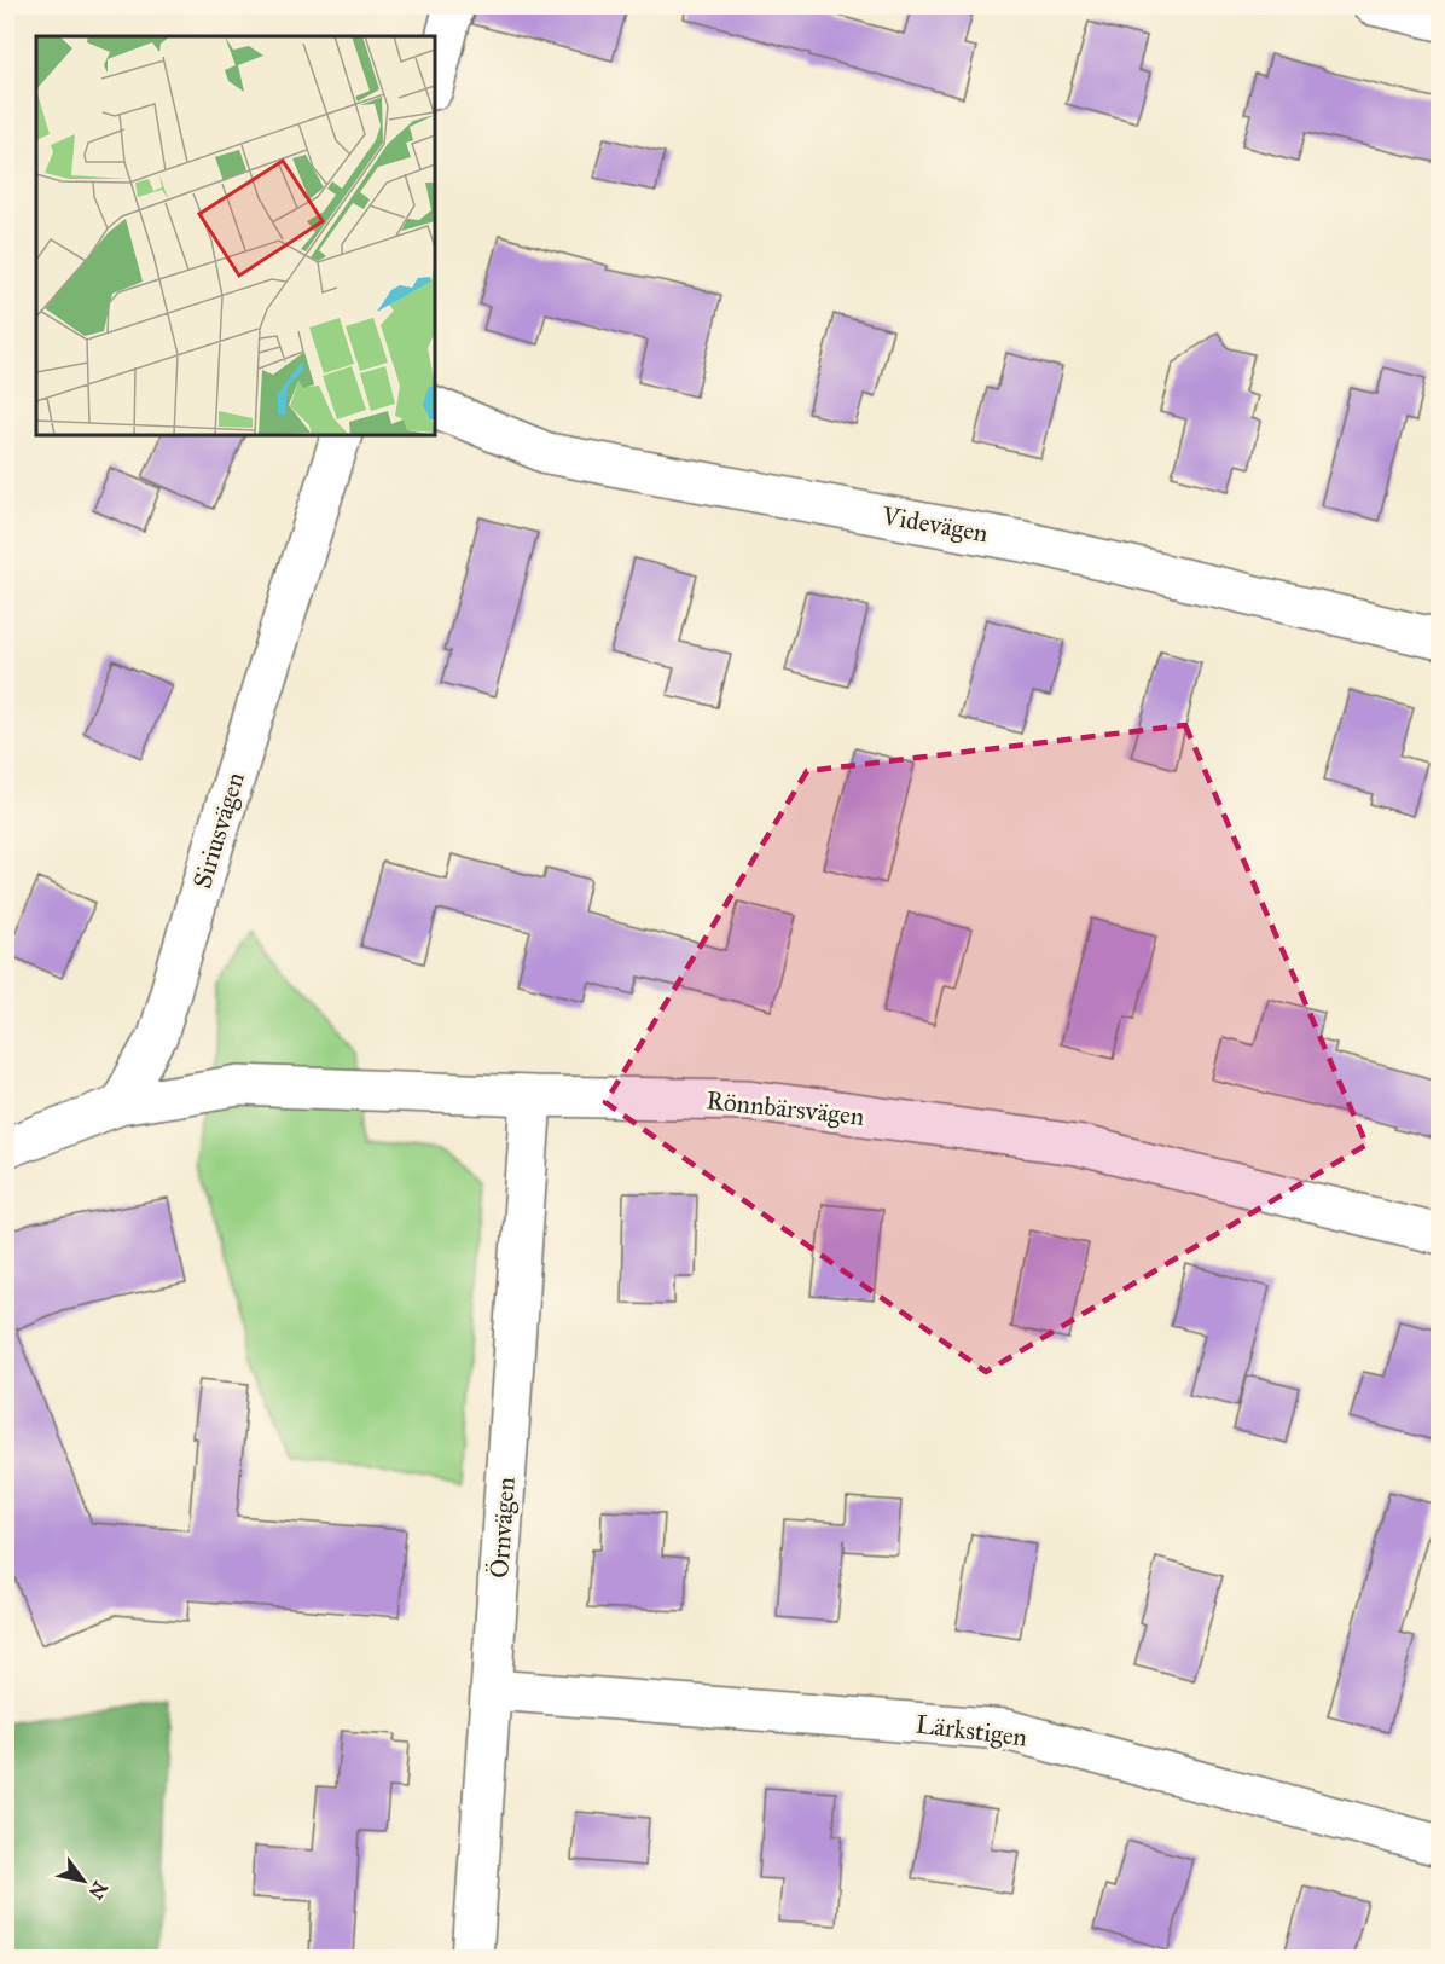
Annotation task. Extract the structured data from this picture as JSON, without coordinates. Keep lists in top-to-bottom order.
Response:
{
  "streets": {
    "street": [
      "Videvägen",
      "Siriusvägen",
      "Rönnbärsvägen",
      "Örnvägen",
      "Lärkstigen"
    ]
  },
  "crossings": [
    ["Siriusvägen", "Rönnbärsvägen"],
    ["Rönnbärsvägen", "Örnvägen"],
    ["Örnvägen", "Lärkstigen"]
  ],
  "north": "bottom right"
}
